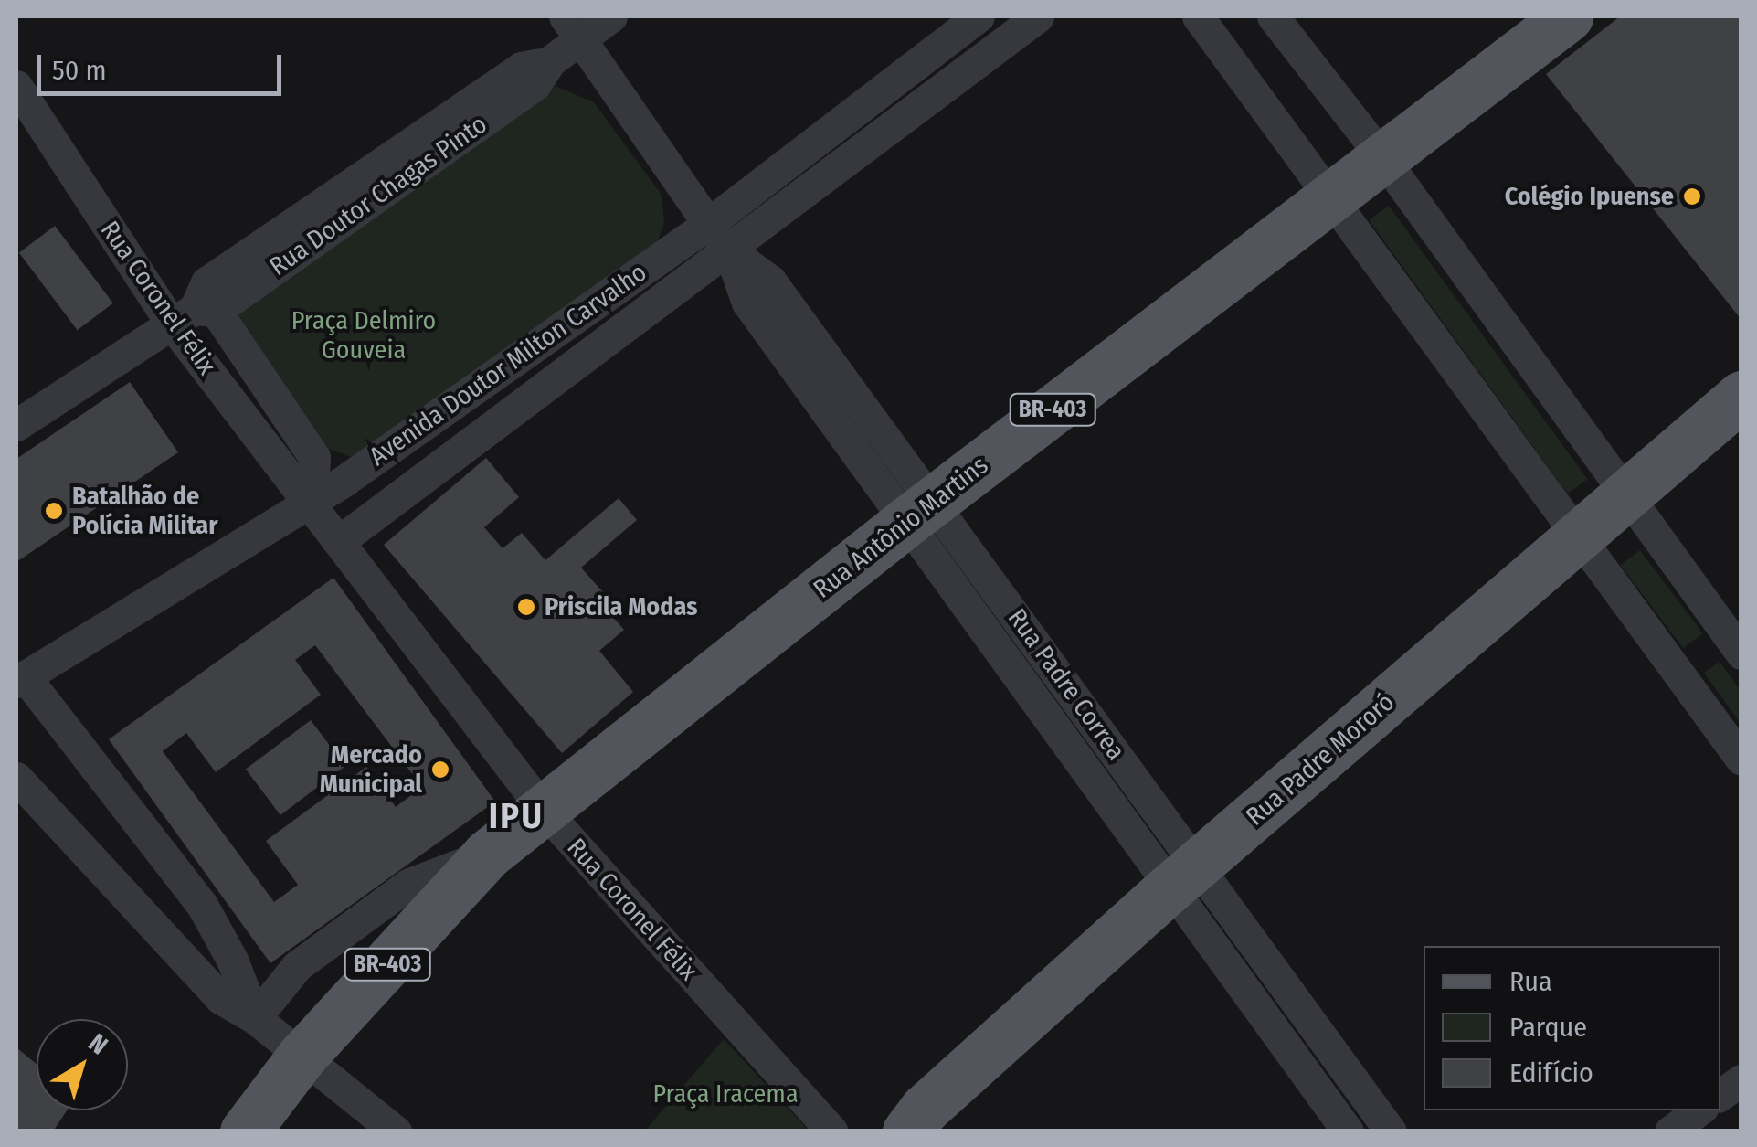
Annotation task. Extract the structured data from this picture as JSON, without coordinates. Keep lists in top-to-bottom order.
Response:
{
  "streets": {
    "main road": ["BR-403", "Rua Antônio Martins", "Rua Padre Mororó"],
    "street": [
      "Rua Doutor Chagas Pinto",
      "Rua Coronel Félix",
      "Avenida Doutor Milton Carvalho",
      "Rua Padre Correa"
    ]
  },
  "crossings": [
    ["Rua Doutor Chagas Pinto", "Rua Coronel Félix"],
    ["Rua Doutor Chagas Pinto", "Rua Padre Correa"],
    ["Rua Coronel Félix", "Avenida Doutor Milton Carvalho"],
    ["Rua Coronel Félix", "BR-403"],
    ["Rua Coronel Félix", "Rua Antônio Martins"],
    ["Avenida Doutor Milton Carvalho", "Rua Padre Correa"],
    ["BR-403", "Rua Antônio Martins"],
    ["Rua Antônio Martins", "Rua Padre Correa"],
    ["Rua Padre Correa", "Rua Padre Mororó"]
  ],
  "districts": ["IPU"],
  "parks": ["Praça Delmiro Gouveia", "Praça Iracema"],
  "places": [
    "Colégio Ipuense",
    "Batalhão de Polícia Militar",
    "Priscila Modas",
    "Mercado Municipal"
  ],
  "legend": ["Rua", "Parque", "Edifício"],
  "scale_bar": "50 m",
  "north": "top right"
}
